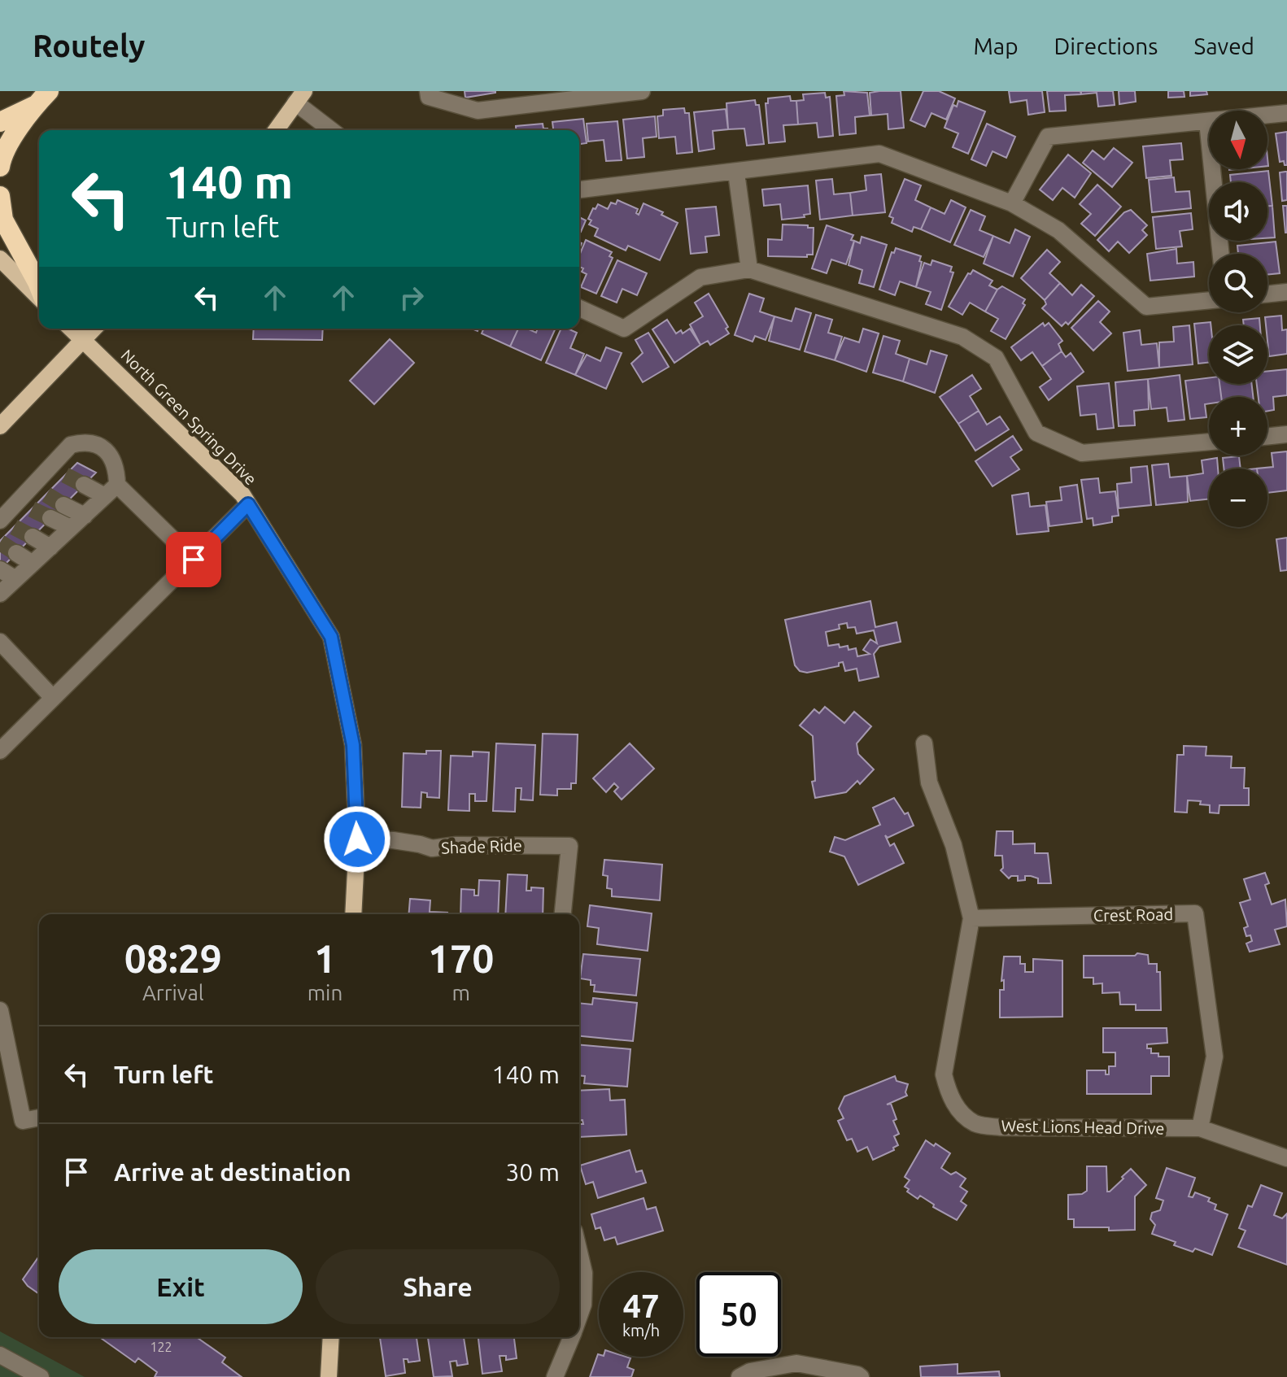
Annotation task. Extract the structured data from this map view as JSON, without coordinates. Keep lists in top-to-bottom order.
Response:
{
  "streets": {
    "main road": ["North Green Spring Drive"],
    "street": ["Shade Ride", "Crest Road", "West Lions Head Drive"]
  },
  "crossings": [
    ["North Green Spring Drive", "Shade Ride"],
    ["Crest Road", "West Lions Head Drive"]
  ],
  "house_numbers": ["122"],
  "north": "bottom",
  "page": {
    "header": "Routely",
    "nav": ["Map", "Directions", "Saved"],
    "map_buttons": ["+", "−"],
    "turn": ["140 m", "Turn left"],
    "eta": [
      "08:29",
      "Arrival",
      "1",
      "min",
      "170",
      "m"
    ],
    "list": [
      {
        "name": "Turn left",
        "value": "140 m"
      },
      {
        "name": "Arrive at destination",
        "value": "30 m"
      }
    ],
    "buttons": ["Exit", "Share"],
    "speed": "47 km/h",
    "limit": "50"
  }
}
